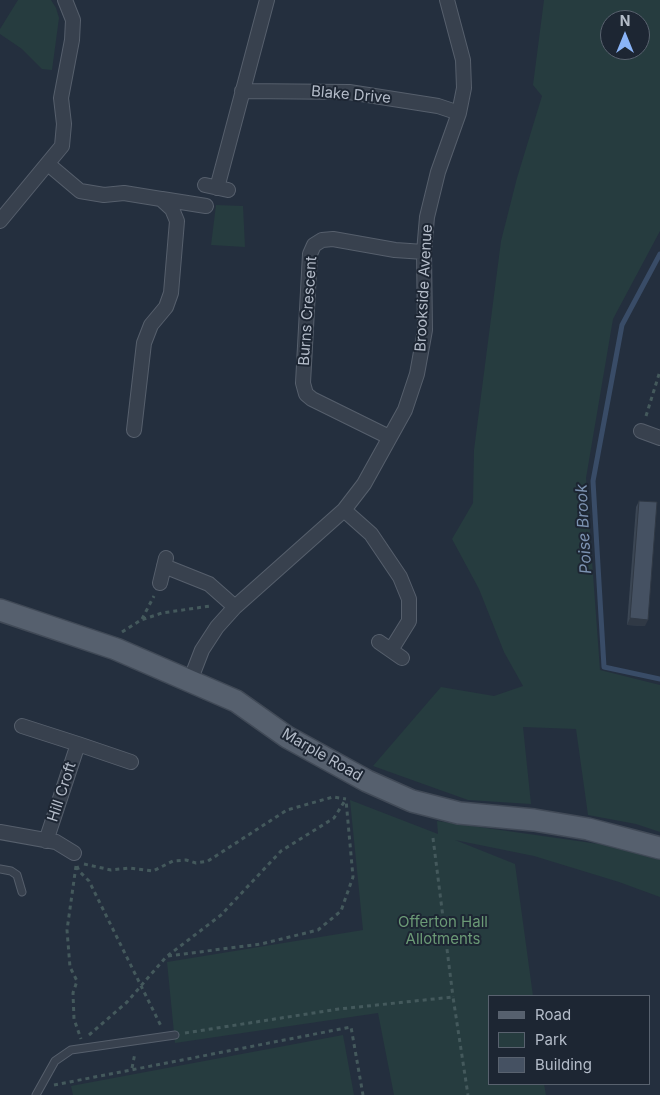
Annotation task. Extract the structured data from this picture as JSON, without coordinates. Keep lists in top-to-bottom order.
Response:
{
  "streets": {
    "main road": ["Marple Road"],
    "street": [
      "Blake Drive",
      "Brookside Avenue",
      "Burns Crescent",
      "Hill Croft"
    ]
  },
  "crossings": [
    ["Blake Drive", "Brookside Avenue"],
    ["Brookside Avenue", "Burns Crescent"],
    ["Brookside Avenue", "Marple Road"]
  ],
  "water": ["Poise Brook"],
  "parks": ["Offerton Hall Allotments"],
  "legend": ["Road", "Park", "Building"],
  "north": "top"
}
